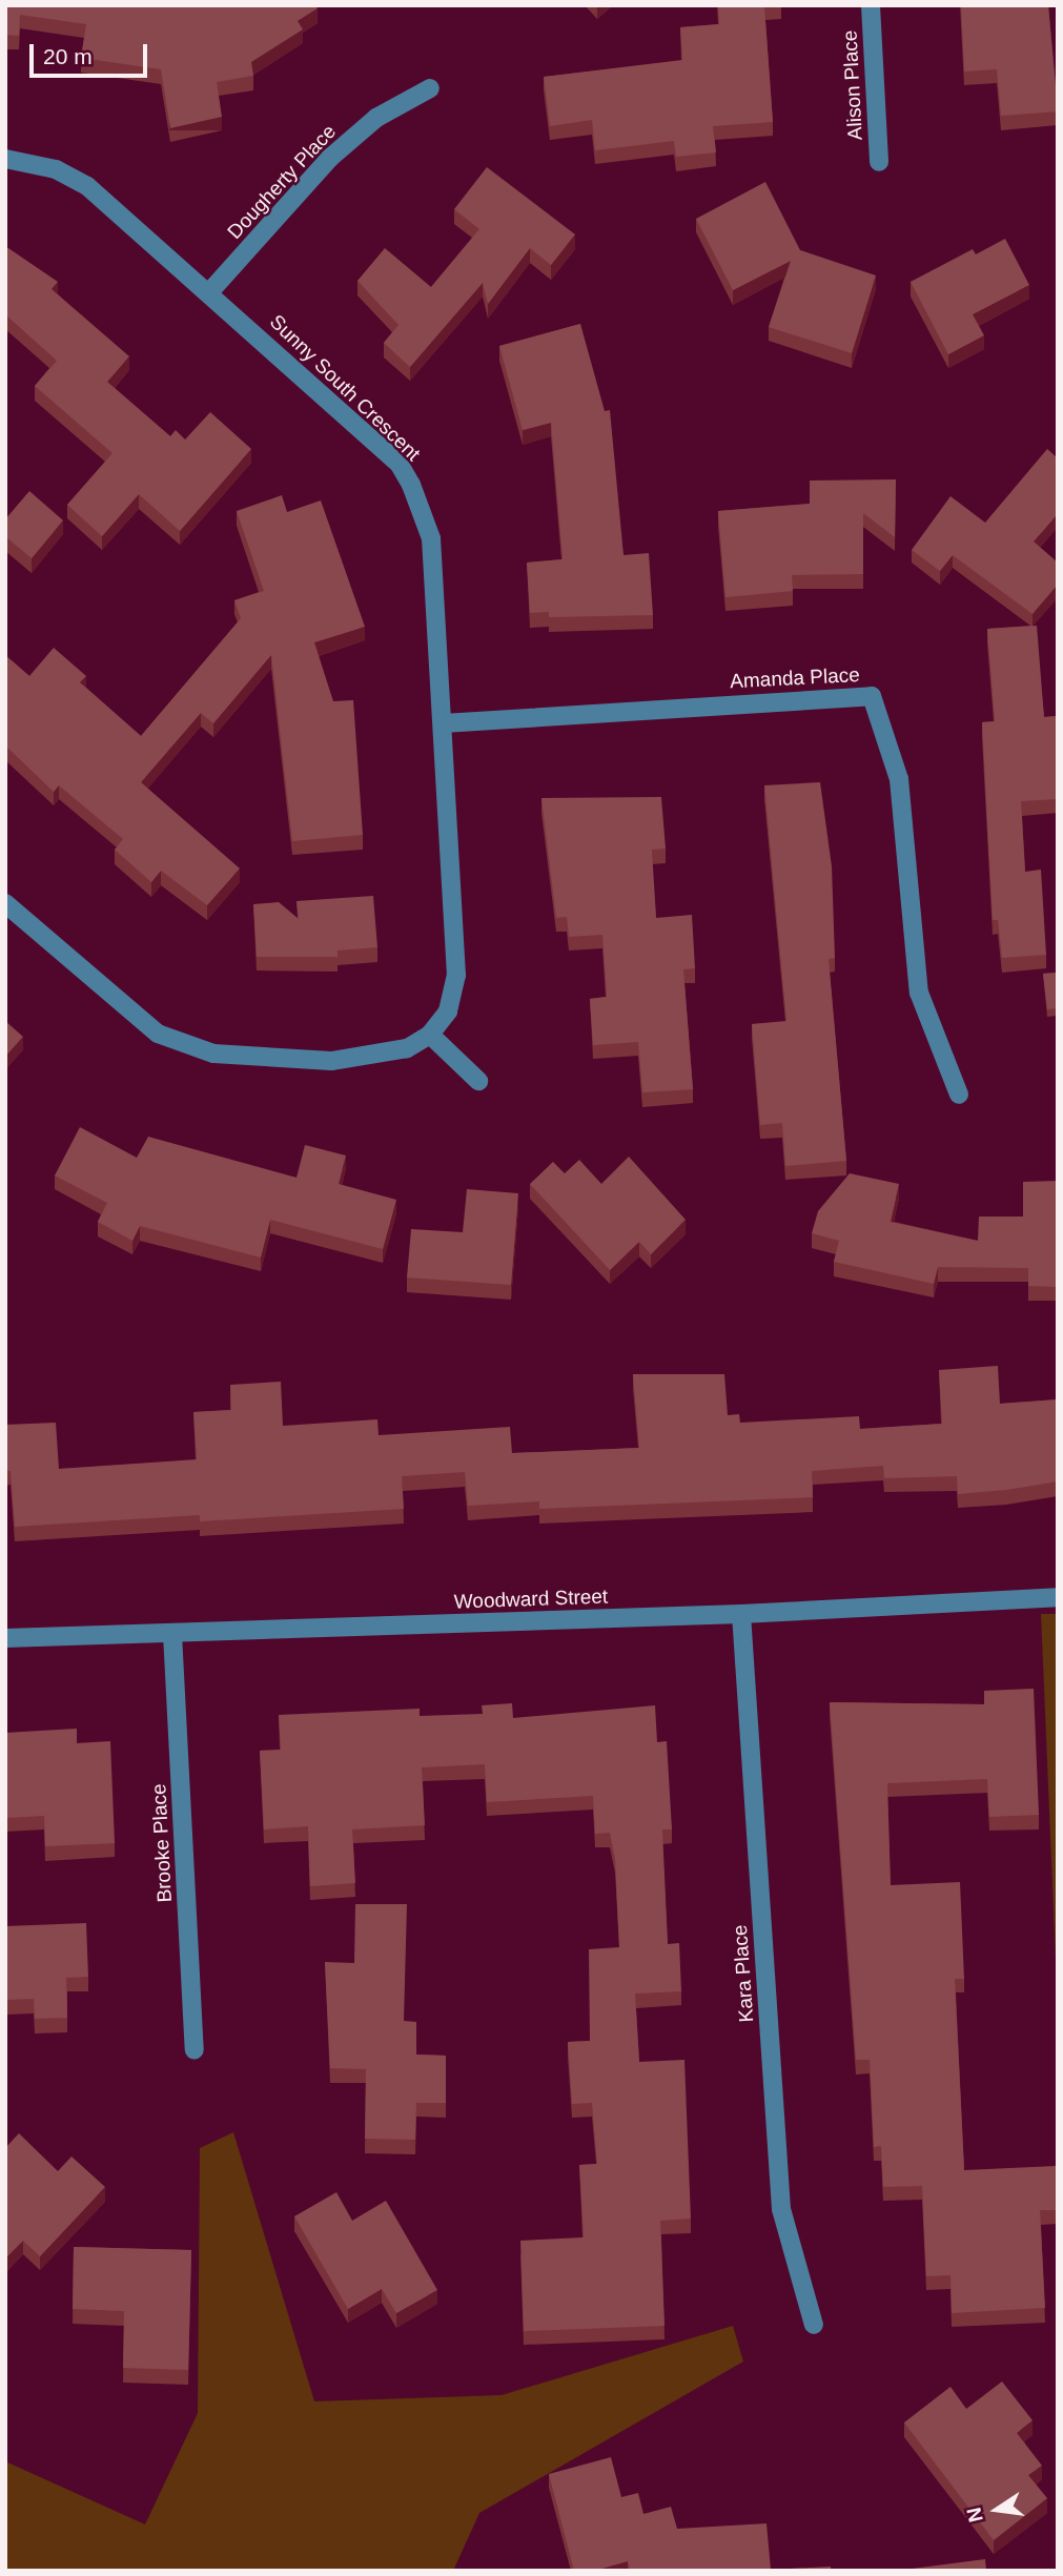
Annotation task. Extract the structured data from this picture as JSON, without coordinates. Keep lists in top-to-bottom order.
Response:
{
  "streets": {
    "street": [
      "Alison Place",
      "Dougherty Place",
      "Sunny South Crescent",
      "Amanda Place",
      "Woodward Street",
      "Brooke Place",
      "Kara Place"
    ]
  },
  "crossings": [
    ["Dougherty Place", "Sunny South Crescent"],
    ["Sunny South Crescent", "Amanda Place"],
    ["Woodward Street", "Brooke Place"],
    ["Woodward Street", "Kara Place"]
  ],
  "scale_bar": "20 m",
  "north": "left"
}
